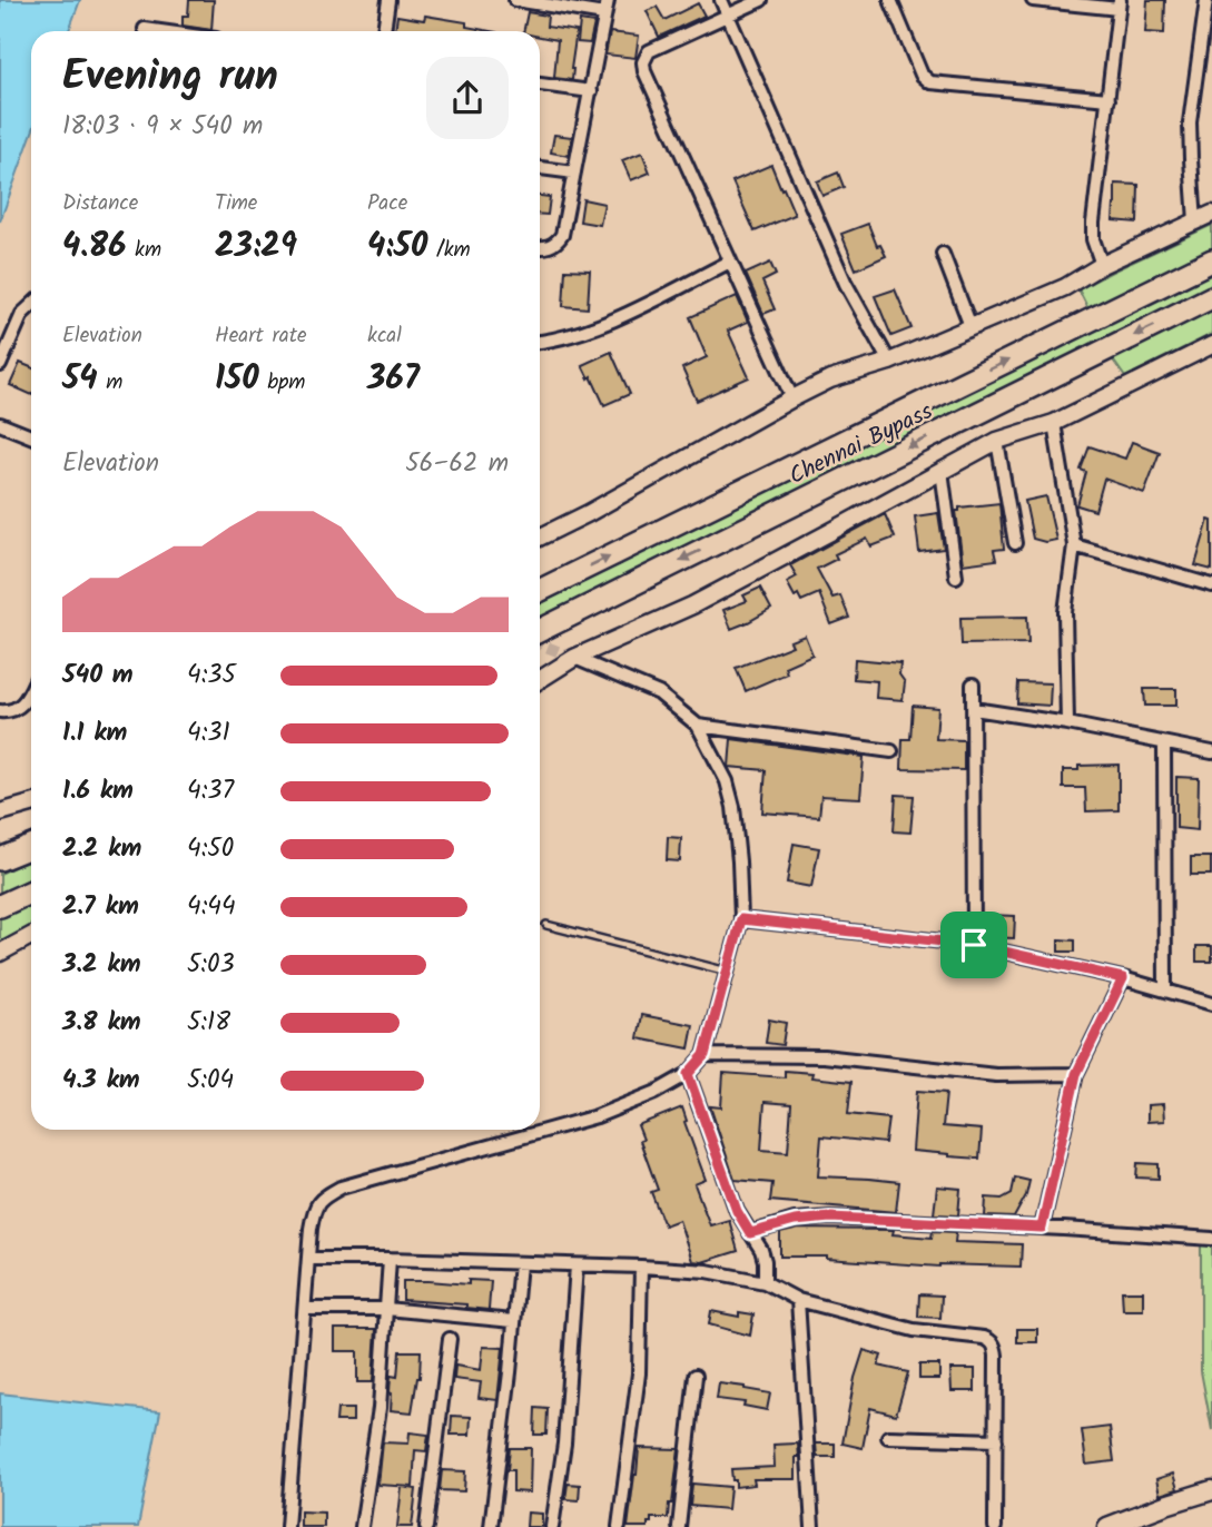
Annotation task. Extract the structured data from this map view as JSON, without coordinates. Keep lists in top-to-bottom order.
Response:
{
  "streets": {
    "highway": ["Chennai Bypass"]
  },
  "page": {
    "heading": ["Evening run", "18:03 · 9 × 540 m"],
    "stats": [
      ["Distance", "4.86 km"],
      ["Time", "23:29"],
      ["Pace", "4:50 /km"],
      ["Elevation", "54 m"],
      ["Heart rate", "150 bpm"],
      ["kcal", "367"]
    ],
    "chart": ["Elevation", "56–62 m"],
    "list": [
      {
        "name": "540 m",
        "note": "4:35"
      },
      {
        "name": "1.1 km",
        "note": "4:31"
      },
      {
        "name": "1.6 km",
        "note": "4:37"
      },
      {
        "name": "2.2 km",
        "note": "4:50"
      },
      {
        "name": "2.7 km",
        "note": "4:44"
      },
      {
        "name": "3.2 km",
        "note": "5:03"
      },
      {
        "name": "3.8 km",
        "note": "5:18"
      },
      {
        "name": "4.3 km",
        "note": "5:04"
      }
    ]
  }
}
